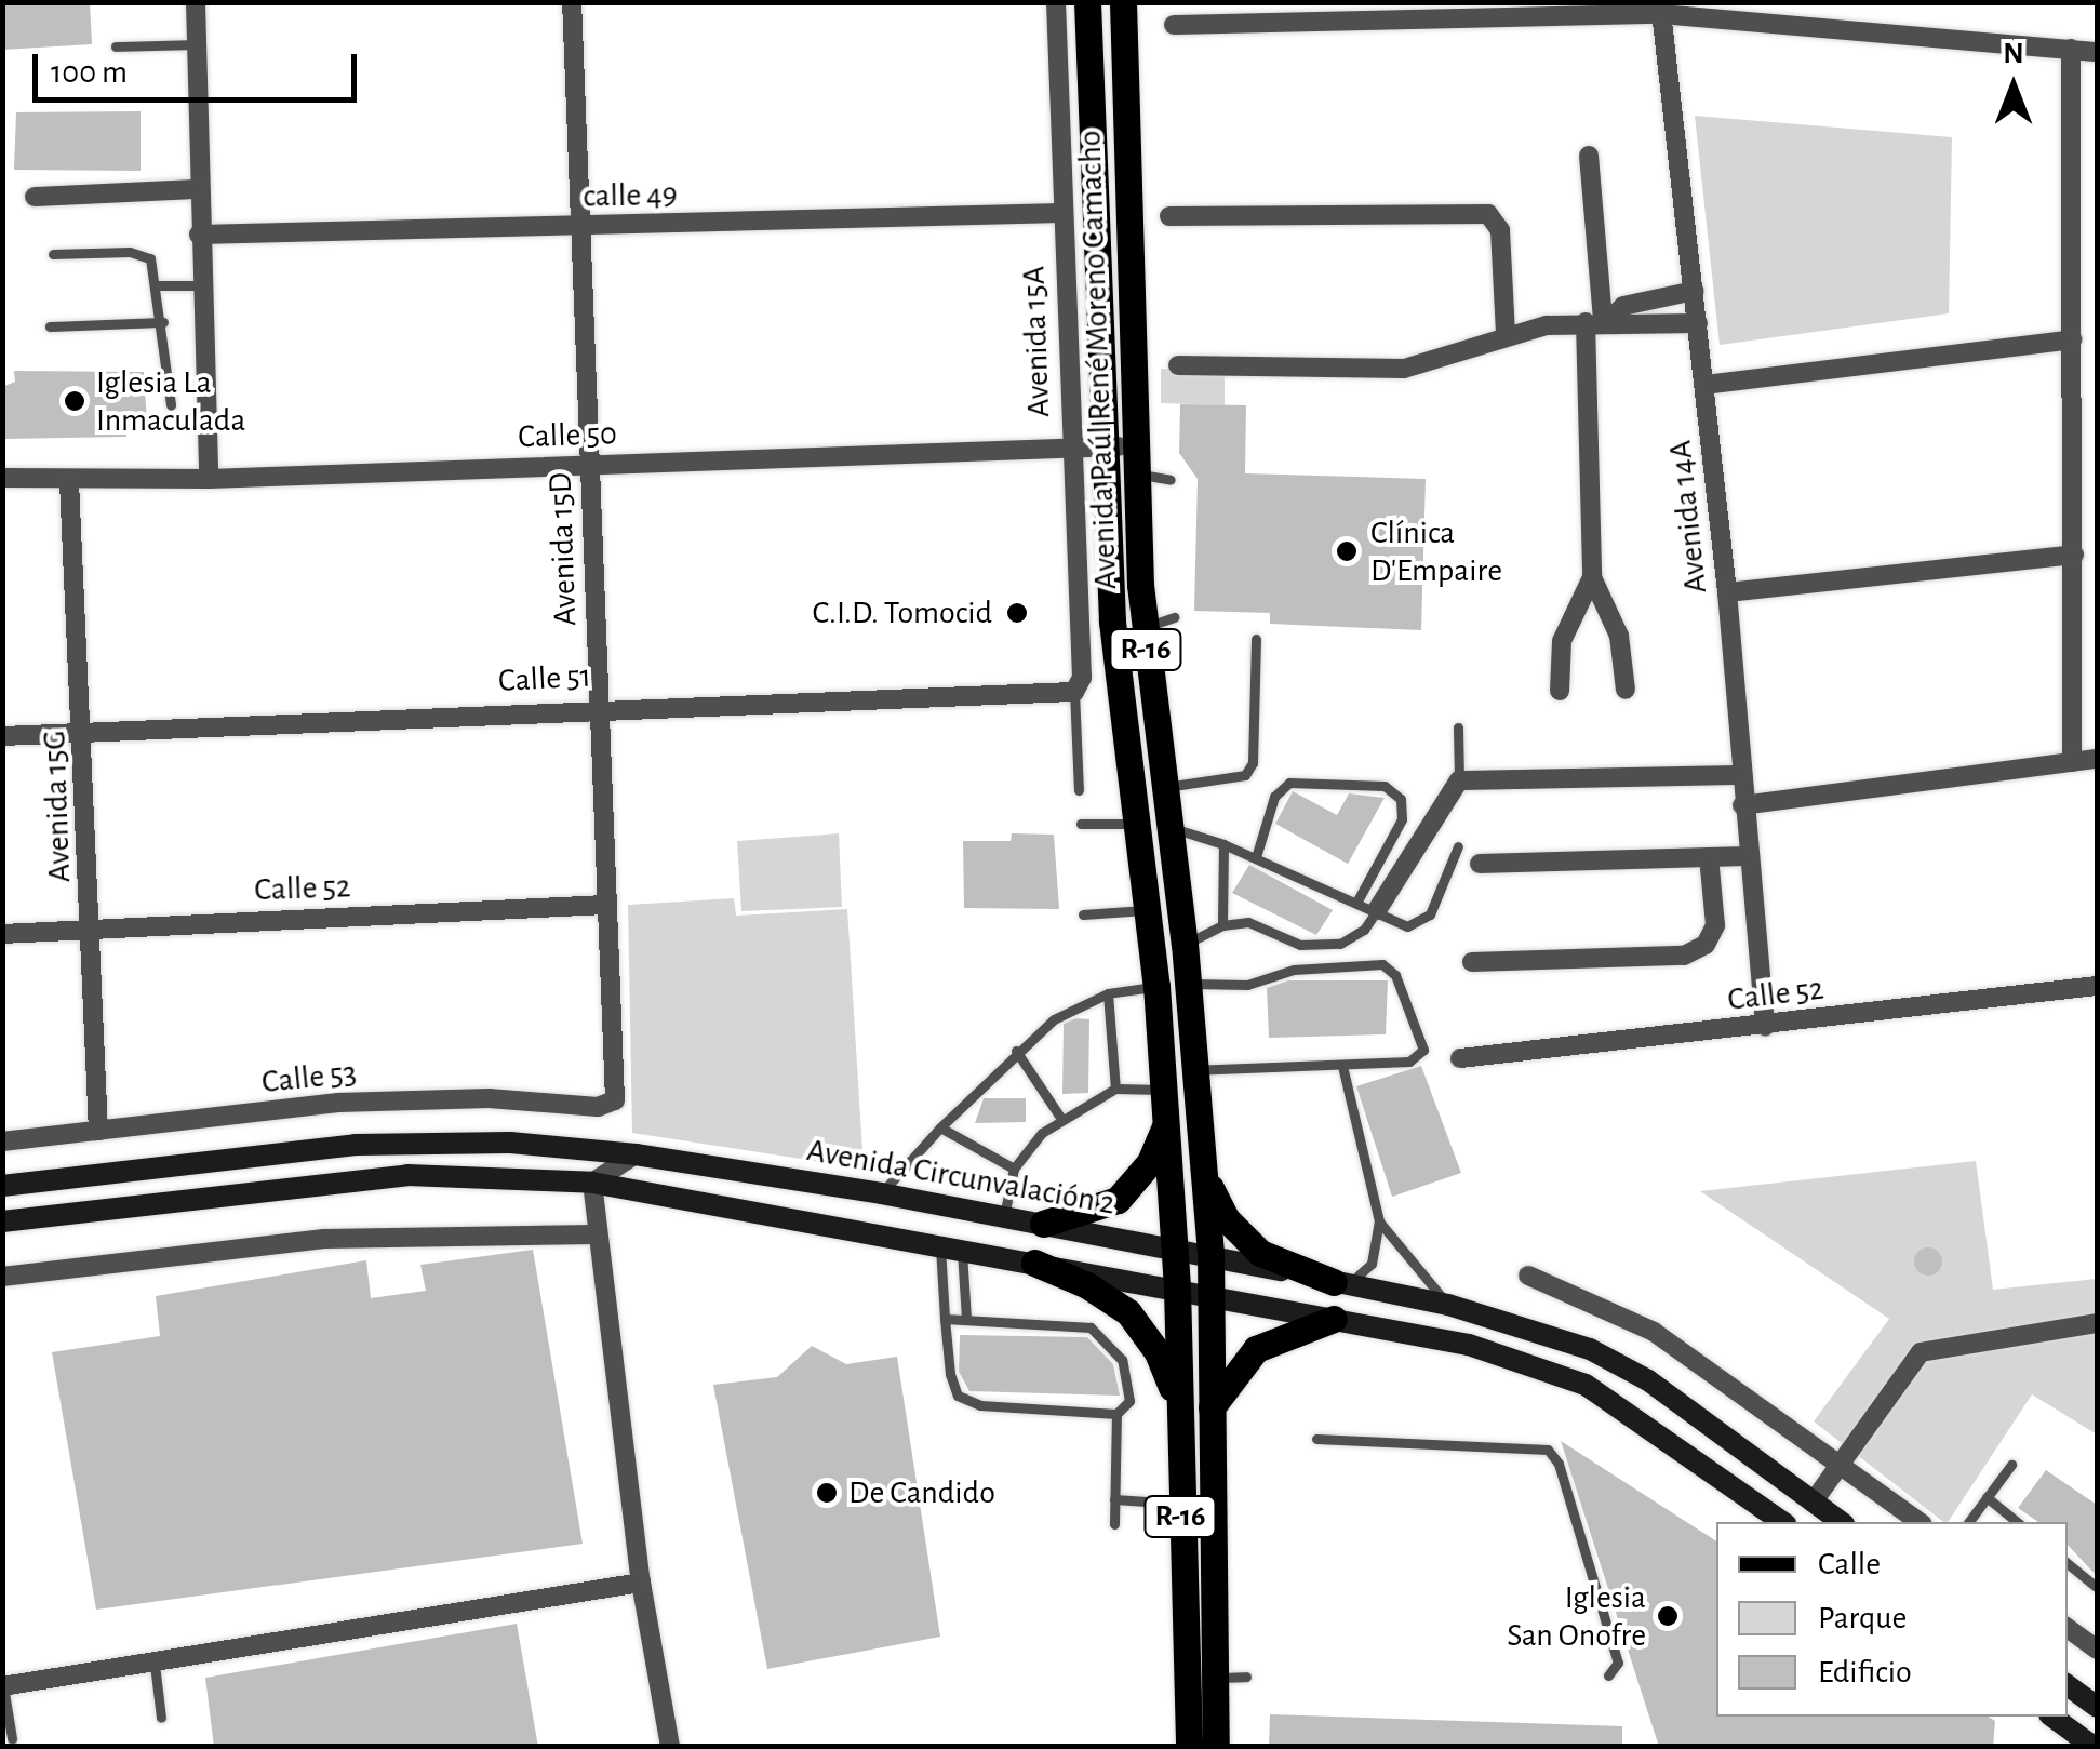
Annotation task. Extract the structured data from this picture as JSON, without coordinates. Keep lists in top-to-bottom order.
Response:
{
  "streets": {
    "main road": ["Avenida Paúl René Moreno Camacho", "R-16", "Avenida Circunvalación 2"],
    "street": [
      "calle 49",
      "Avenida 15A",
      "Calle 50",
      "Avenida 14A",
      "Avenida 15D",
      "Calle 51",
      "Avenida 15G",
      "Calle 52",
      "Calle 53"
    ]
  },
  "crossings": [
    ["calle 49", "Avenida 15A"],
    ["calle 49", "Avenida 15D"],
    ["Avenida 15A", "Calle 50"],
    ["Avenida 15A", "Calle 51"],
    ["Avenida Paúl René Moreno Camacho", "Calle 50"],
    ["Avenida Paúl René Moreno Camacho", "R-16"],
    ["Avenida Paúl René Moreno Camacho", "Avenida Circunvalación 2"],
    ["Calle 50", "Avenida 15D"],
    ["Calle 50", "Avenida 15G"],
    ["Avenida 14A", "Calle 52"],
    ["Avenida 15D", "Calle 51"],
    ["Avenida 15D", "Calle 52"],
    ["Avenida 15D", "Calle 53"],
    ["Calle 51", "Avenida 15G"],
    ["Avenida 15G", "Calle 52"],
    ["Avenida 15G", "Calle 53"]
  ],
  "places": [
    "Iglesia La Inmaculada",
    "Clínica D'Empaire",
    "C.I.D. Tomocid",
    "De Candido",
    "Iglesia San Onofre"
  ],
  "legend": ["Calle", "Parque", "Edificio"],
  "scale_bar": "100 m",
  "north": "top"
}
